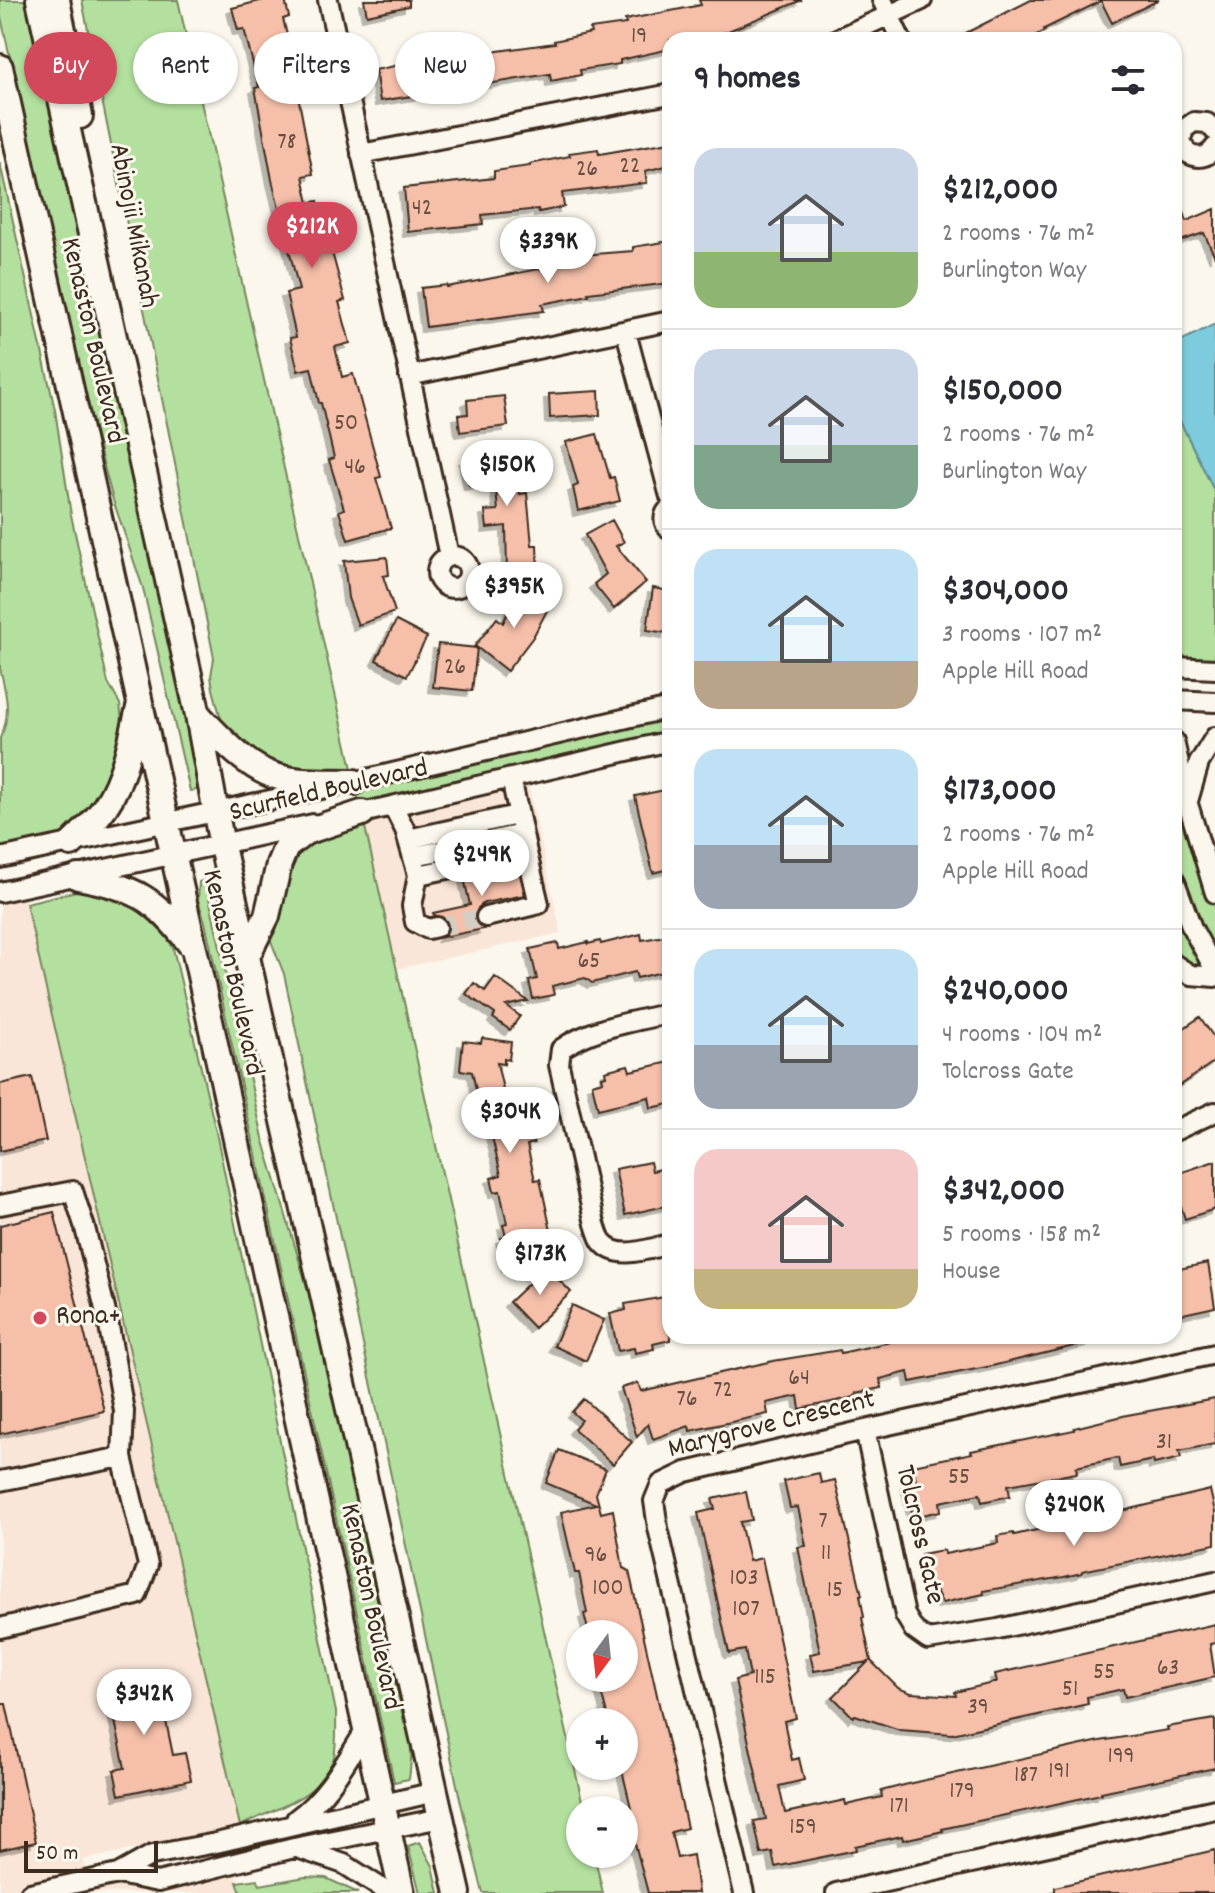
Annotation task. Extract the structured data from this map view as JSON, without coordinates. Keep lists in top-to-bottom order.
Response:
{
  "streets": {
    "main road": ["Abinojii Mikanah", "Kenaston Boulevard"],
    "street": ["Scurfield Boulevard", "Marygrove Crescent", "Tolcross Gate"]
  },
  "crossings": [
    ["Abinojii Mikanah", "Kenaston Boulevard"],
    ["Kenaston Boulevard", "Scurfield Boulevard"],
    ["Marygrove Crescent", "Tolcross Gate"]
  ],
  "places": ["Rona+"],
  "house_numbers": [
    "19",
    "78",
    "22",
    "26",
    "42",
    "50",
    "46",
    "26",
    "65",
    "64",
    "72",
    "76",
    "31",
    "55",
    "7",
    "11",
    "96",
    "103",
    "100",
    "15",
    "107",
    "63",
    "55",
    "115",
    "51",
    "39",
    "199",
    "191",
    "187",
    "179",
    "171",
    "159"
  ],
  "scale_bar": "50 m",
  "north": "bottom",
  "page": {
    "chip": [
      "Buy",
      "Rent",
      "Filters",
      "New"
    ],
    "heading": "9 homes",
    "list": [
      {
        "name": "$212,000",
        "note": "2 rooms · 76 m² · Burlington Way"
      },
      {
        "name": "$150,000",
        "note": "2 rooms · 76 m² · Burlington Way"
      },
      {
        "name": "$304,000",
        "note": "3 rooms · 107 m² · Apple Hill Road"
      },
      {
        "name": "$173,000",
        "note": "2 rooms · 76 m² · Apple Hill Road"
      },
      {
        "name": "$240,000",
        "note": "4 rooms · 104 m² · Tolcross Gate"
      },
      {
        "name": "$342,000",
        "note": "5 rooms · 158 m² · House"
      }
    ],
    "price": [
      "$212K",
      "$339K",
      "$150K",
      "$395K",
      "$249K",
      "$304K",
      "$173K",
      "$240K",
      "$342K"
    ],
    "map_buttons": ["+", "−"],
    "scale": "50 m"
  }
}
